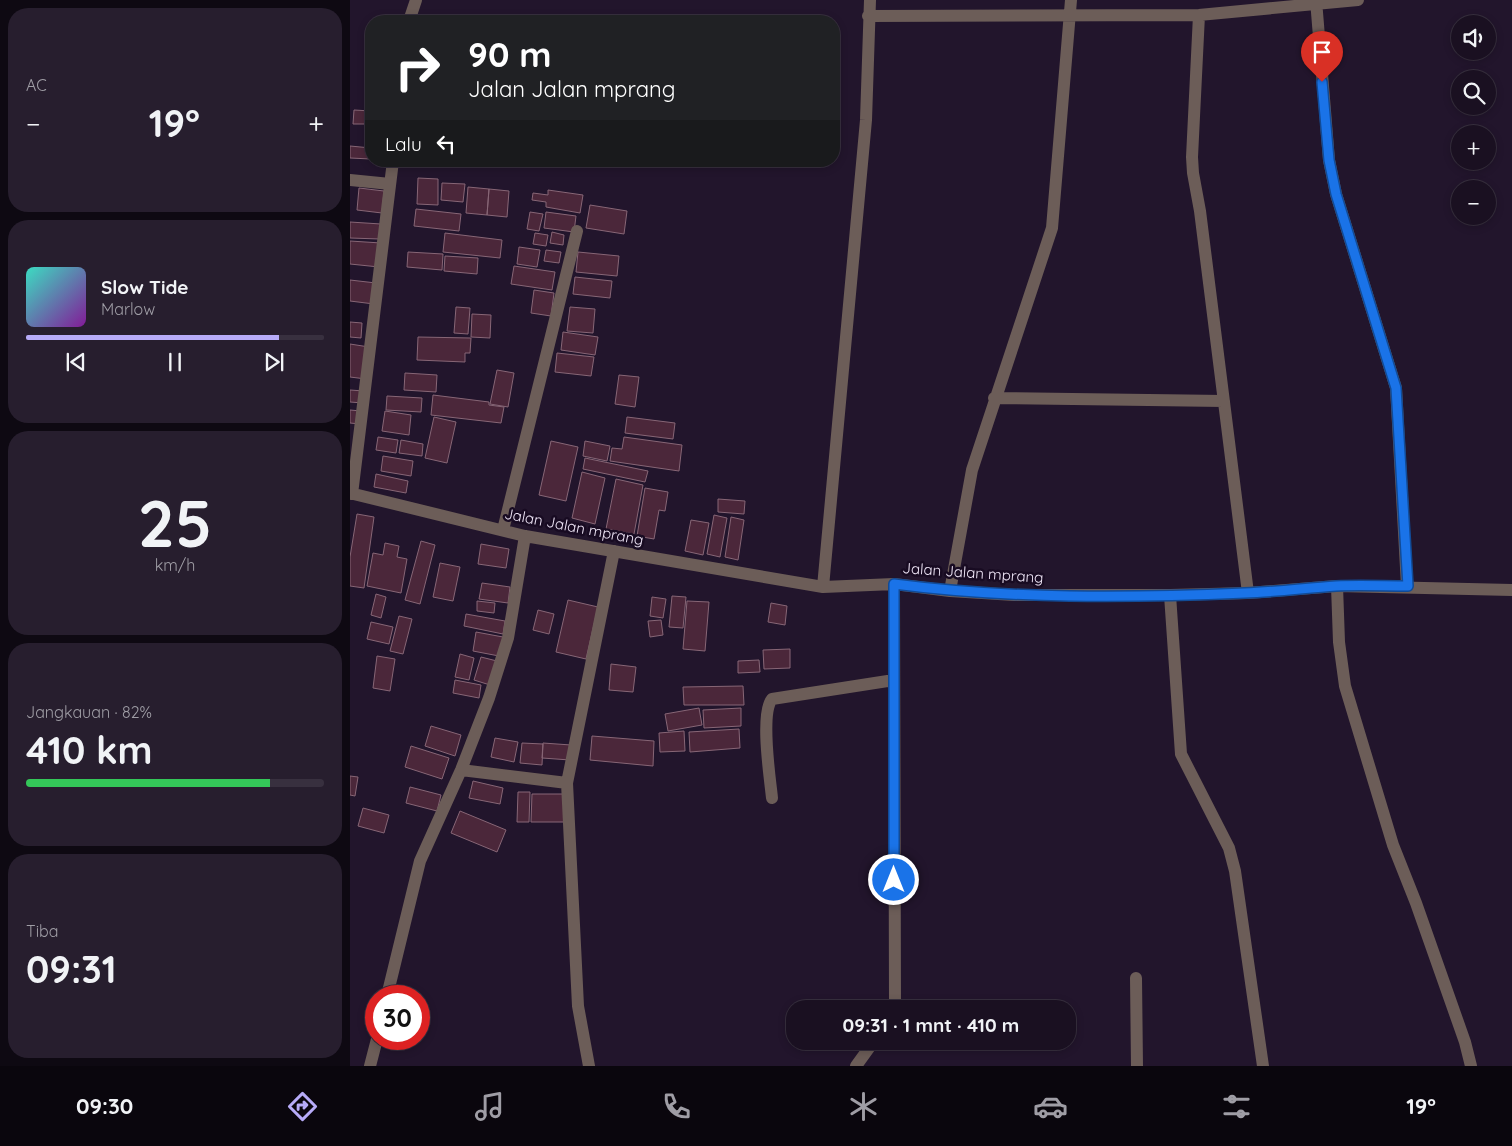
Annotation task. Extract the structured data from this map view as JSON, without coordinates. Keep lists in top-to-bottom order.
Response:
{
  "streets": {
    "street": ["Jalan Jalan mprang"]
  },
  "page": {
    "tile": [
      "AC",
      ["25", "km/h"],
      ["Jangkauan · 82%", "410 km"],
      ["Tiba", "09:31"]
    ],
    "map_buttons": ["+", "−"],
    "turn": ["90 m", "Jalan Jalan mprang"],
    "heat": ["−", "19°", "+"],
    "then": "Lalu",
    "song": ["Slow Tide", "Marlow"],
    "limit": "30",
    "trip": "09:31 · 1 mnt · 410 m",
    "tabs": ["09:30", "19°"]
  }
}
